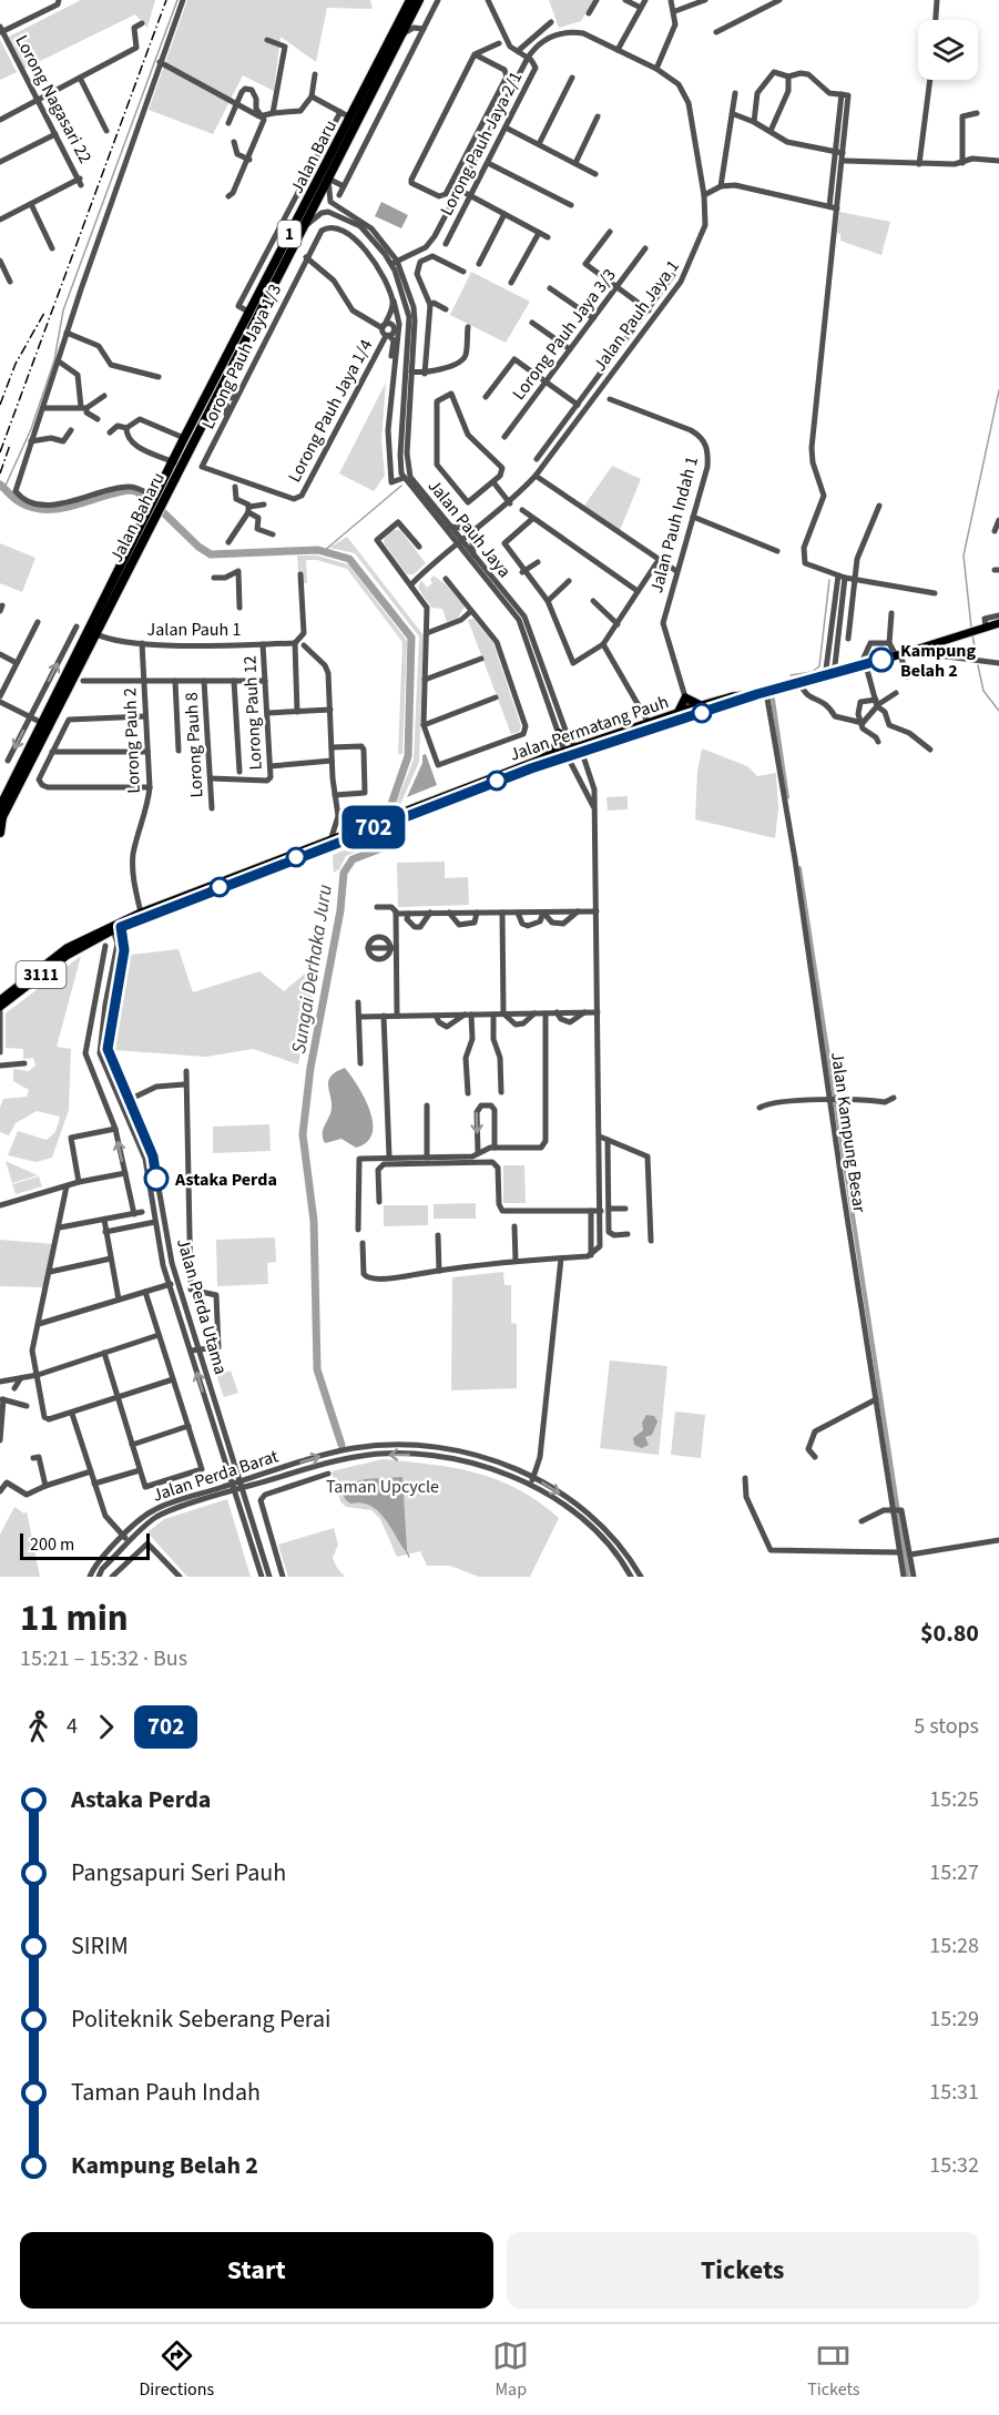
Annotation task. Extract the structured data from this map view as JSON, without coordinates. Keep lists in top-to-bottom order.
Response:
{
  "streets": {
    "highway": ["Jalan Baru", "1", "Jalan Baharu"],
    "main road": ["Jalan Permatang Pauh", "3111"],
    "street": [
      "Lorong Nagasari 22",
      "Lorong Pauh Jaya 2/1",
      "Jalan Pauh Jaya 1",
      "Lorong Pauh Jaya 3/3",
      "Lorong Pauh Jaya 1/3",
      "Lorong Pauh Jaya 1/4",
      "Jalan Pauh Indah 1",
      "Jalan Pauh Jaya",
      "Jalan Pauh 1",
      "Lorong Pauh 12",
      "Lorong Pauh 2",
      "Lorong Pauh 8",
      "Jalan Kampung Besar",
      "Jalan Perda Utama",
      "Jalan Perda Barat"
    ]
  },
  "crossings": [
    ["Lorong Pauh Jaya 2/1", "Jalan Pauh Jaya 1"],
    ["Jalan Baru", "Jalan Baharu"],
    ["Jalan Baru", "Jalan Pauh Jaya"],
    ["Jalan Pauh Jaya 1", "Jalan Pauh Jaya"],
    ["Lorong Pauh Jaya 1/3", "Lorong Pauh Jaya 1/4"],
    ["Jalan Baharu", "Jalan Pauh Jaya"],
    ["Jalan Baharu", "Jalan Pauh 1"],
    ["Jalan Pauh Indah 1", "Jalan Permatang Pauh"],
    ["Jalan Pauh Jaya", "Jalan Permatang Pauh"],
    ["Jalan Pauh 1", "Lorong Pauh 12"],
    ["Jalan Pauh 1", "Lorong Pauh 2"],
    ["Lorong Pauh 12", "Lorong Pauh 8"],
    ["Jalan Permatang Pauh", "Lorong Pauh 2"],
    ["Jalan Permatang Pauh", "Jalan Kampung Besar"],
    ["Jalan Permatang Pauh", "Jalan Perda Utama"],
    ["Jalan Perda Utama", "Jalan Perda Barat"]
  ],
  "water": ["Sungai Derhaka Juru"],
  "parks": ["Taman Upcycle"],
  "places": ["Kampung Belah 2", "Astaka Perda"],
  "lines": ["bus line 702"],
  "scale_bar": "200 m",
  "page": {
    "on_map": "702",
    "scale": "200 m",
    "heading": ["11 min", "15:21 – 15:32 · Bus", "$0.80"],
    "legs": ["4", "702", "5 stops"],
    "list": [
      {
        "name": "Astaka Perda",
        "value": "15:25"
      },
      {
        "name": "Pangsapuri Seri Pauh",
        "value": "15:27"
      },
      {
        "name": "SIRIM",
        "value": "15:28"
      },
      {
        "name": "Politeknik Seberang Perai",
        "value": "15:29"
      },
      {
        "name": "Taman Pauh Indah",
        "value": "15:31"
      },
      {
        "name": "Kampung Belah 2",
        "value": "15:32"
      }
    ],
    "buttons": ["Start", "Tickets"],
    "tabs": ["Directions", "Map", "Tickets"]
  }
}
